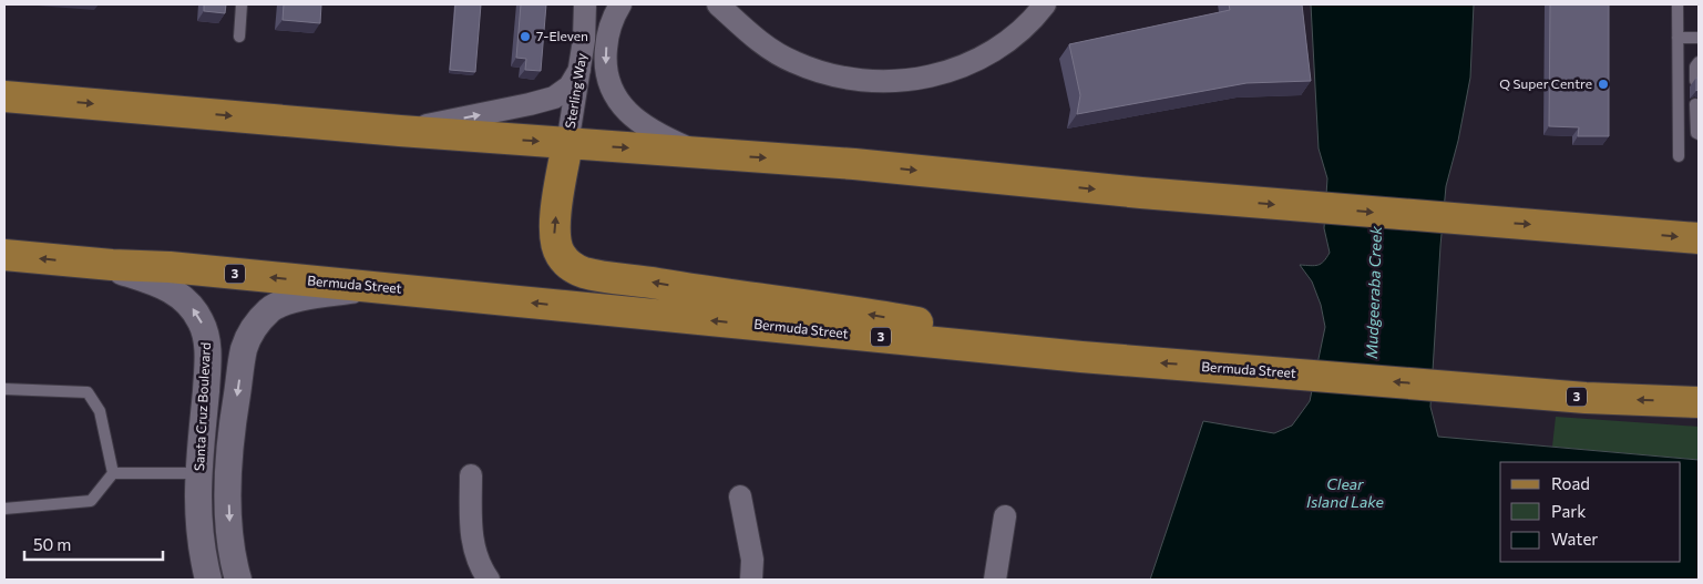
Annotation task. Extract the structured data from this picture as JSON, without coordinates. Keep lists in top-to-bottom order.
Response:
{
  "streets": {
    "main road": ["3", "Bermuda Street"],
    "street": ["Sterling Way", "Santa Cruz Boulevard"]
  },
  "crossings": [
    ["Bermuda Street", "Santa Cruz Boulevard"]
  ],
  "one_way": ["Sterling Way", "Santa Cruz Boulevard"],
  "water": ["Mudgeeraba Creek", "Clear Island Lake"],
  "places": ["7-Eleven", "Q Super Centre"],
  "legend": ["Road", "Park", "Water"],
  "scale_bar": "50 m"
}
